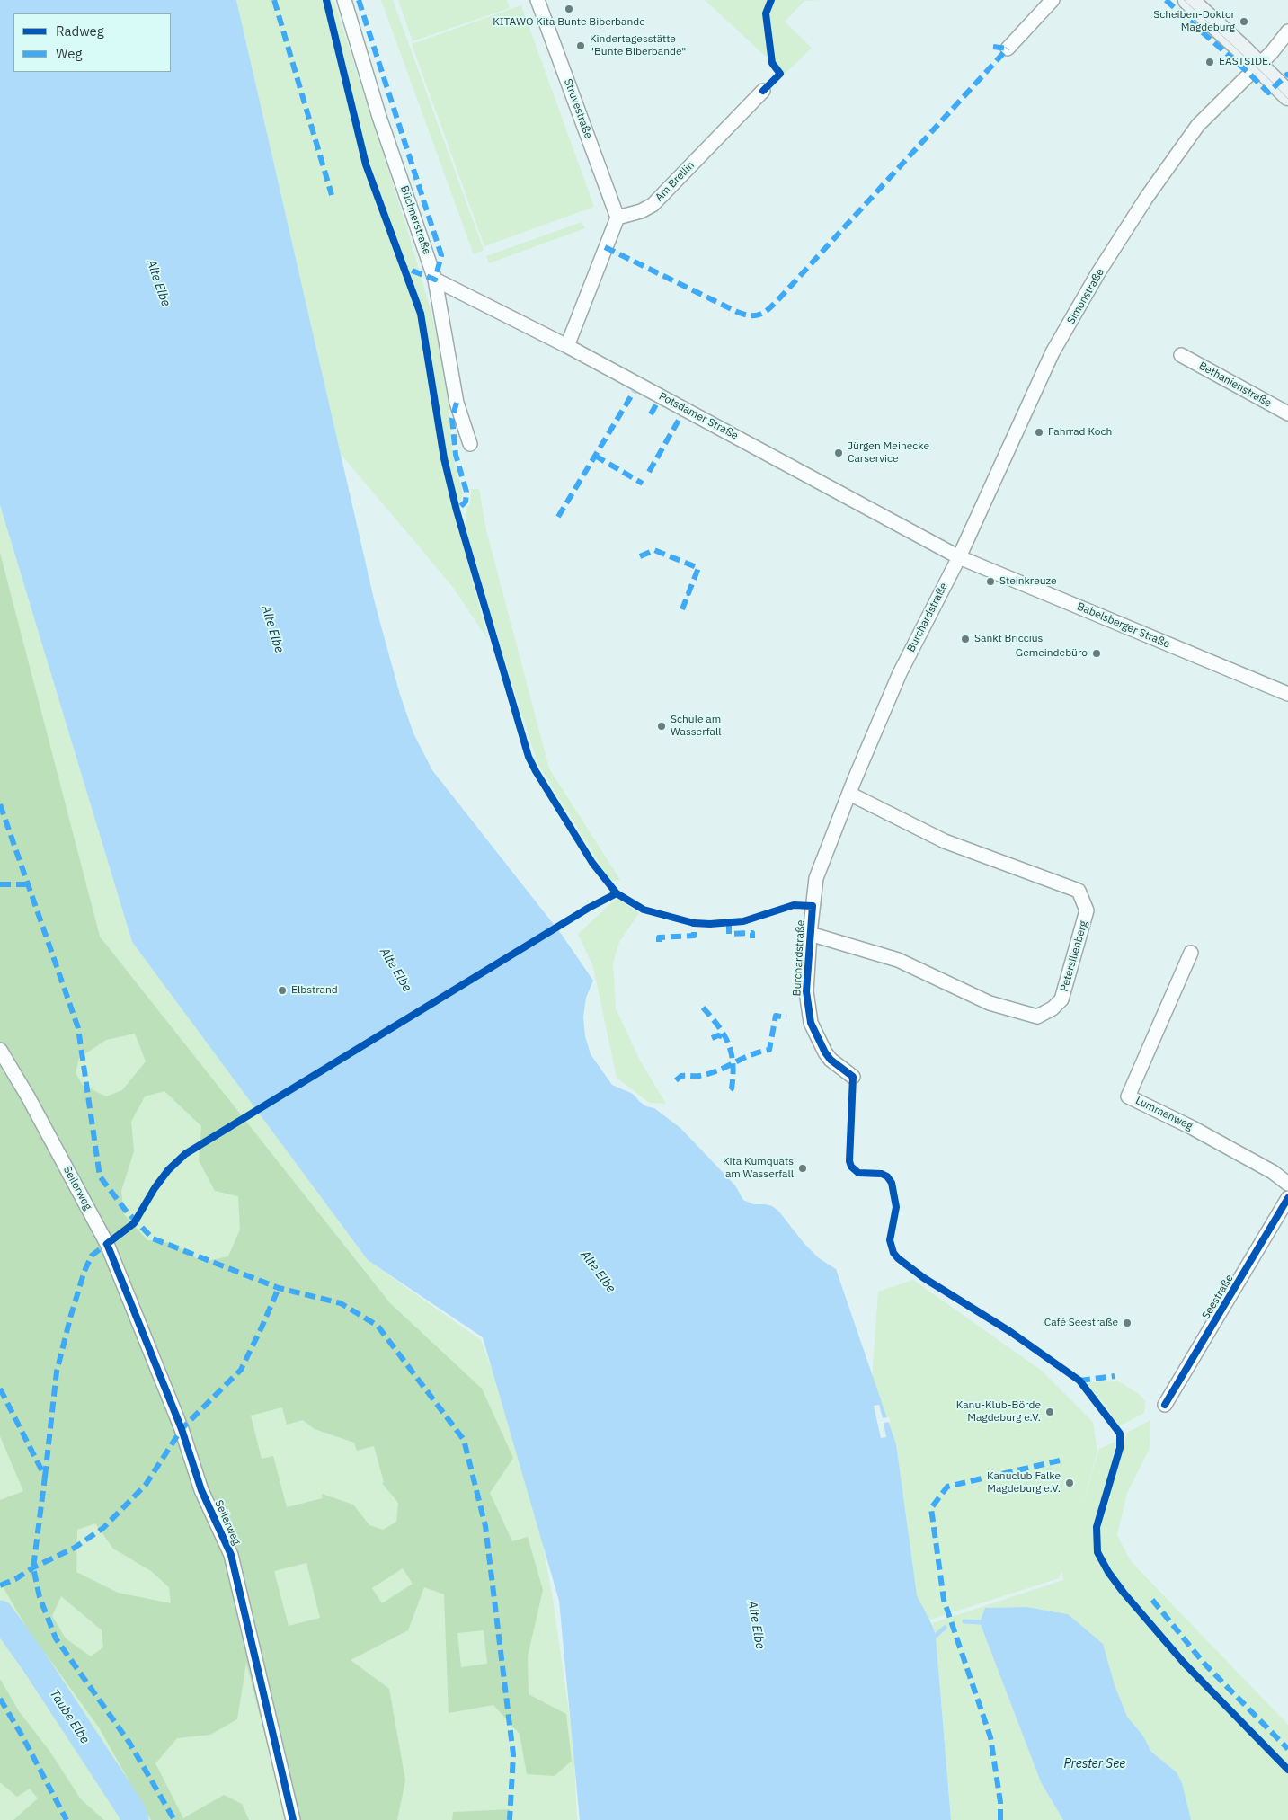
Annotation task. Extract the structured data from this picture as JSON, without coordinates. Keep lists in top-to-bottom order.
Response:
{
  "streets": {
    "street": [
      "Struvestraße",
      "Am Brellin",
      "Büchnerstraße",
      "Simonstraße",
      "Bethanienstraße",
      "Potsdamer Straße",
      "Burchardstraße",
      "Babelsberger Straße",
      "Petersilienberg",
      "Lummenweg",
      "Seilerweg",
      "Seestraße"
    ]
  },
  "crossings": [
    ["Struvestraße", "Am Brellin"],
    ["Büchnerstraße", "Potsdamer Straße"],
    ["Simonstraße", "Potsdamer Straße"],
    ["Simonstraße", "Burchardstraße"],
    ["Simonstraße", "Babelsberger Straße"],
    ["Potsdamer Straße", "Burchardstraße"],
    ["Potsdamer Straße", "Babelsberger Straße"],
    ["Burchardstraße", "Babelsberger Straße"],
    ["Burchardstraße", "Petersilienberg"]
  ],
  "water": ["Alte Elbe", "Taube Elbe", "Prester See"],
  "places": [
    "KITAWO Kita Bunte Biberbande",
    "Scheiben-Doktor Magdeburg",
    "Kindertagesstätte \"Bunte Biberbande\"",
    "EASTSIDE.",
    "Fahrrad Koch",
    "Jürgen Meinecke Carservice",
    "Steinkreuze",
    "Sankt Briccius",
    "Gemeindebüro",
    "Schule am Wasserfall",
    "Elbstrand",
    "Kita Kumquats am Wasserfall",
    "Café Seestraße",
    "Kanu-Klub-Börde Magdeburg e.V.",
    "Kanuclub Falke Magdeburg e.V."
  ],
  "legend": ["Radweg", "Weg"]
}
